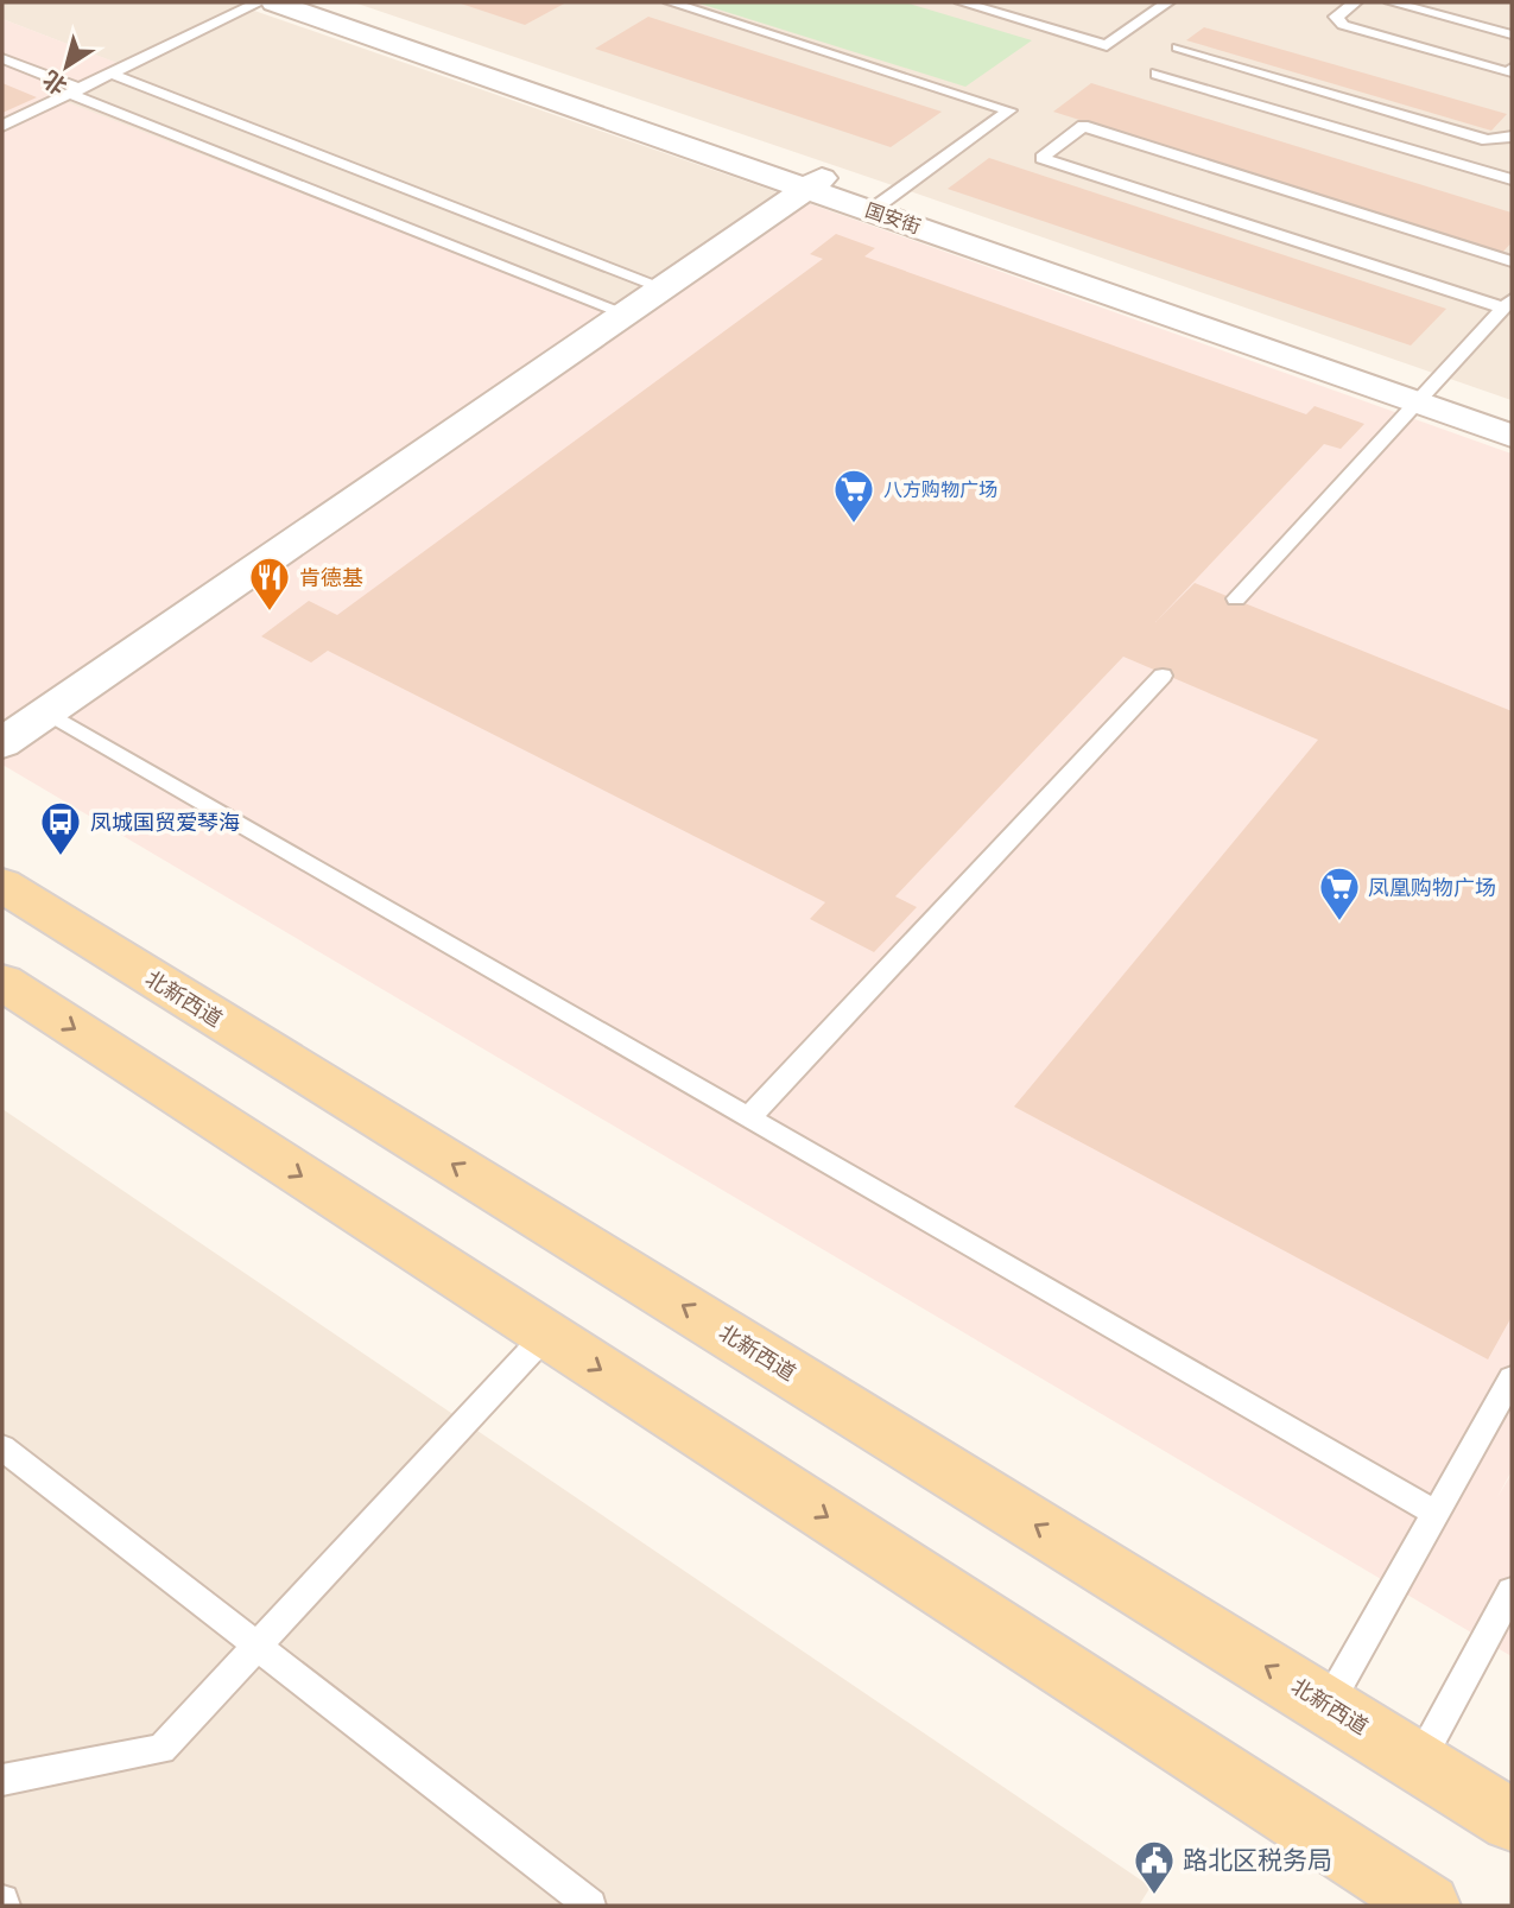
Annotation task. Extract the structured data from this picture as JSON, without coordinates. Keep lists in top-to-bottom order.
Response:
{
  "streets": {
    "main road": ["北新西道"],
    "street": ["国安街"]
  },
  "places": {
    "supermarket": ["八方购物广场", "凤凰购物广场"],
    "restaurant": ["肯德基"],
    "bus stop": ["凤城国贸爱琴海"],
    "public building": ["路北区税务局"]
  },
  "north": "bottom left"
}
